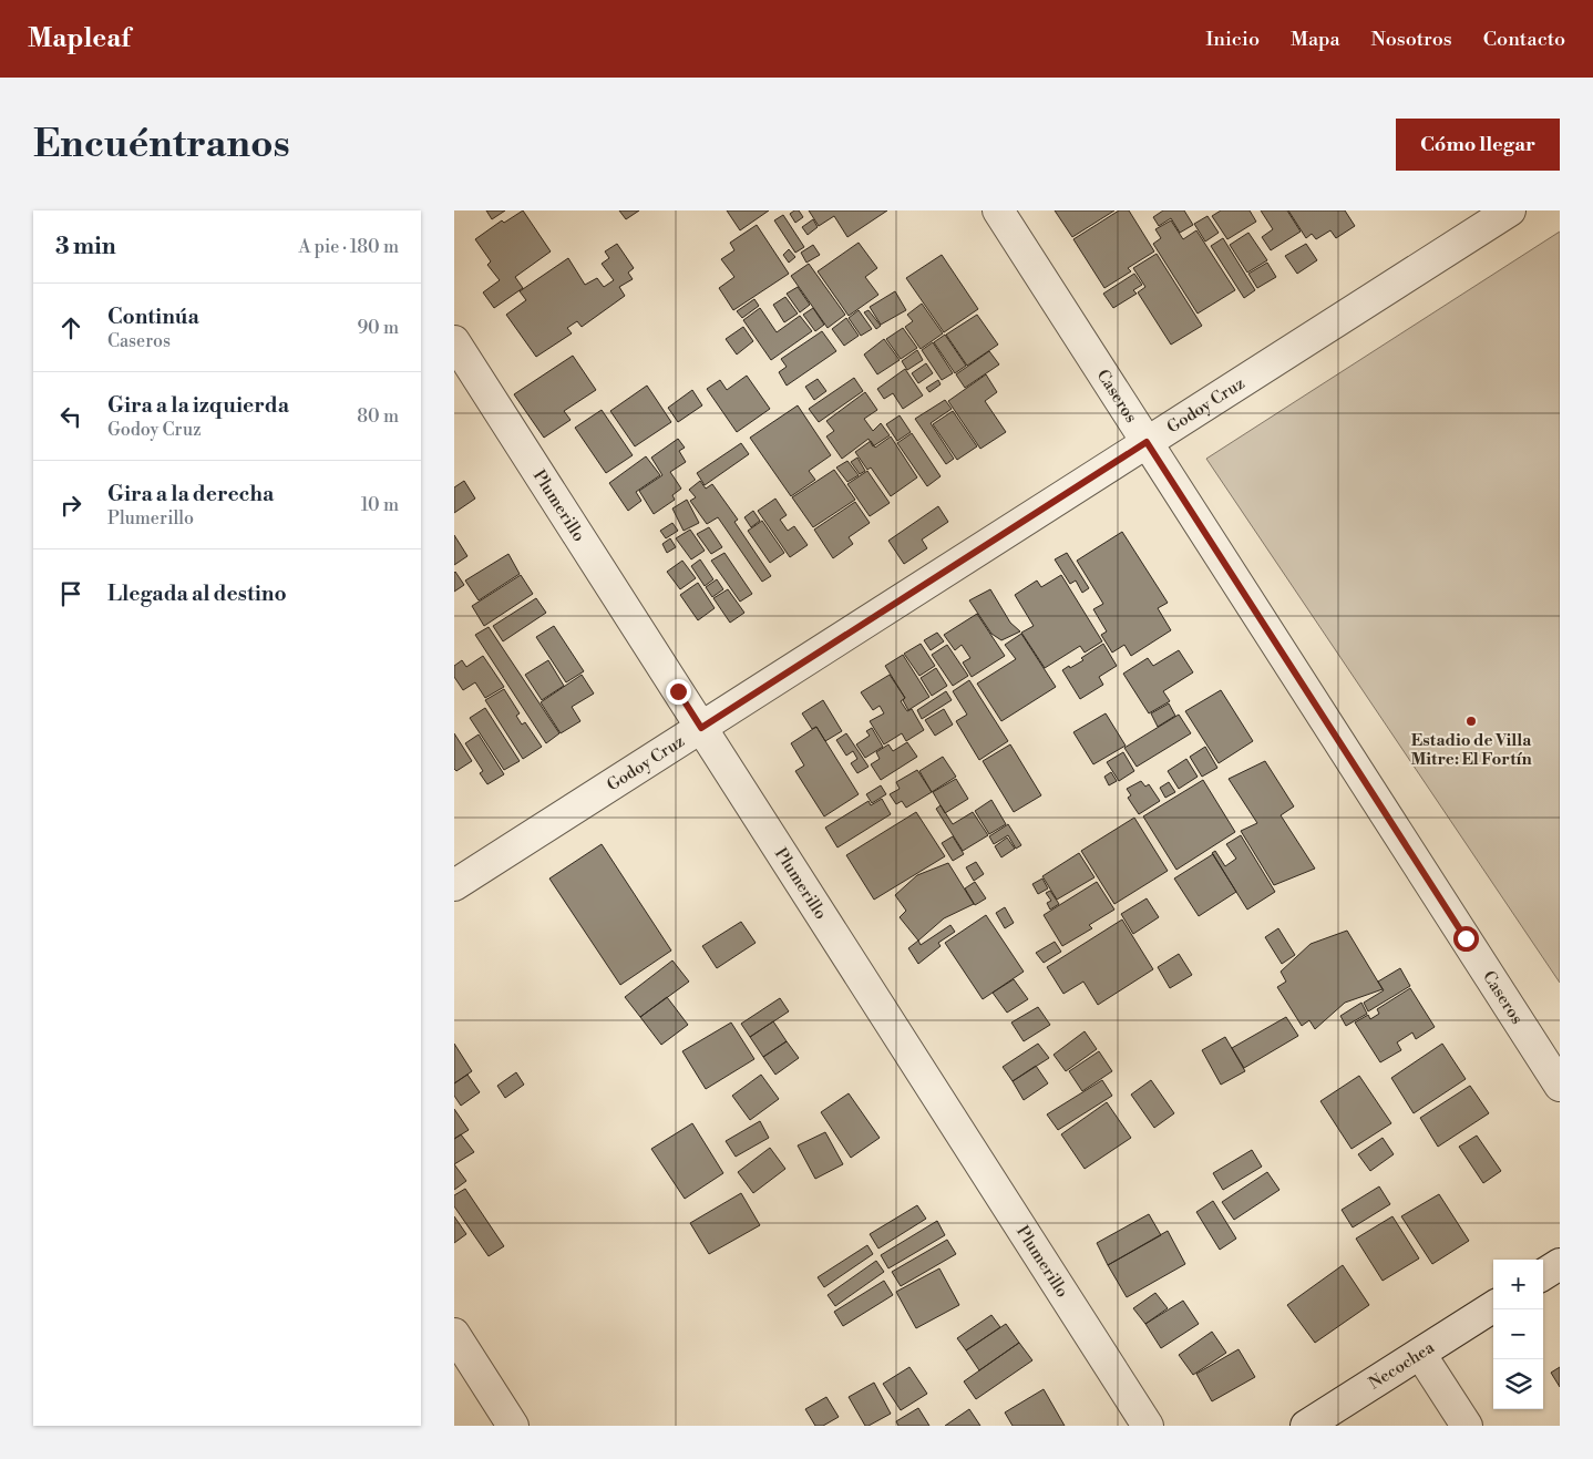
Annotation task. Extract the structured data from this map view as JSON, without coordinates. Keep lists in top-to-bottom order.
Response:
{
  "streets": {
    "street": [
      "Caseros",
      "Godoy Cruz",
      "Plumerillo",
      "Necochea"
    ]
  },
  "crossings": [
    ["Caseros", "Godoy Cruz"],
    ["Godoy Cruz", "Plumerillo"]
  ],
  "places": ["Estadio de Villa Mitre: El Fortín"],
  "page": {
    "header": "Mapleaf",
    "nav": [
      "Inicio",
      "Mapa",
      "Nosotros",
      "Contacto"
    ],
    "buttons": "Cómo llegar",
    "title": "Encuéntranos",
    "heading": ["3 min", "A pie · 180 m"],
    "list": [
      ["Continúa", "Caseros", "90 m"],
      ["Gira a la izquierda", "Godoy Cruz", "80 m"],
      ["Gira a la derecha", "Plumerillo", "10 m"],
      "Llegada al destino"
    ],
    "map_buttons": ["+", "−"]
  }
}
